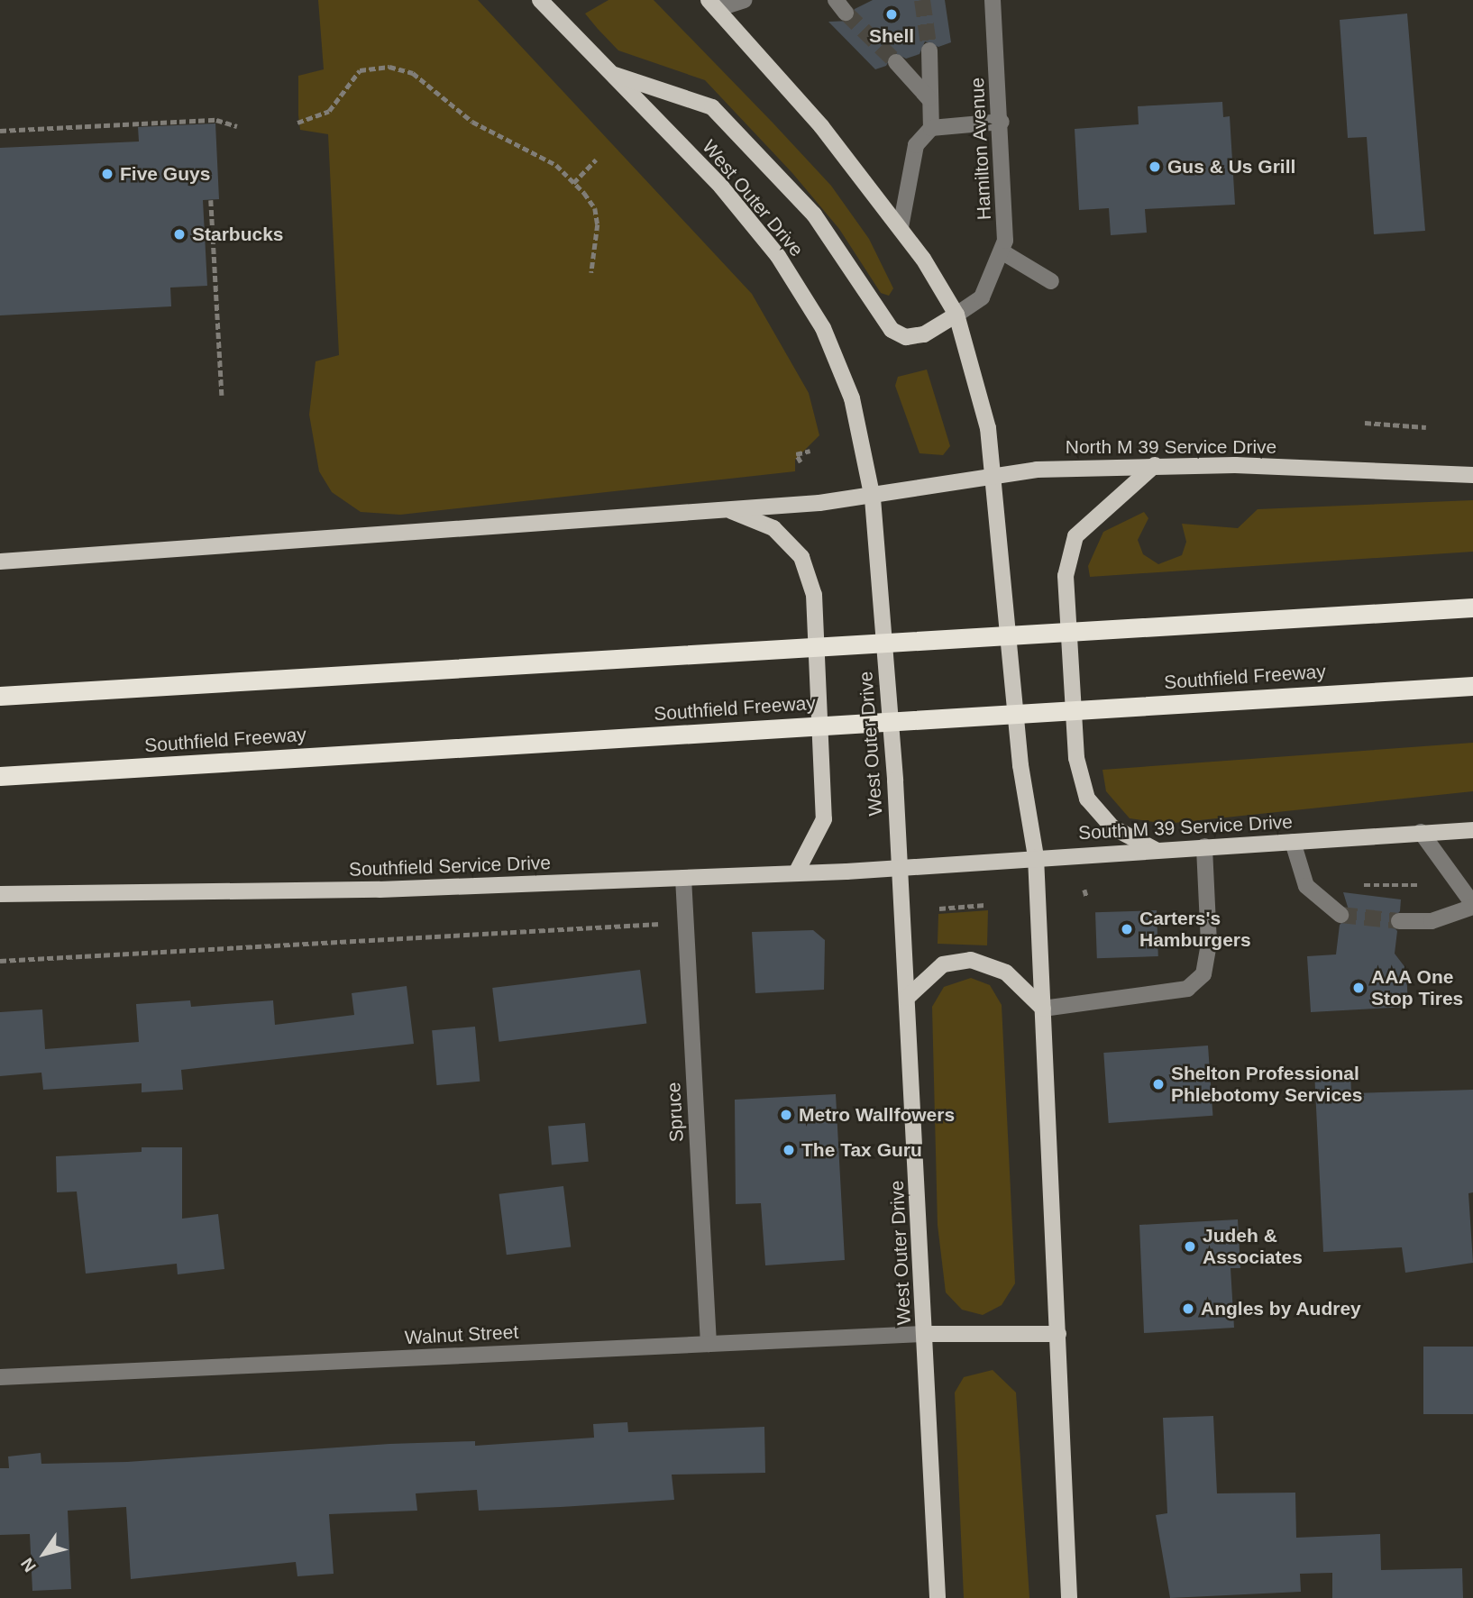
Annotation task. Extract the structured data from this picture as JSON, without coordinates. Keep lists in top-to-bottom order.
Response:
{
  "streets": {
    "highway": ["Southfield Freeway"],
    "main road": [
      "West Outer Drive",
      "North M 39 Service Drive",
      "South M 39 Service Drive",
      "Southfield Service Drive"
    ],
    "street": ["Hamilton Avenue", "Spruce", "Walnut Street"]
  },
  "crossings": [
    ["West Outer Drive", "North M 39 Service Drive"],
    ["West Outer Drive", "South M 39 Service Drive"],
    ["West Outer Drive", "Southfield Service Drive"],
    ["West Outer Drive", "Walnut Street"],
    ["South M 39 Service Drive", "Southfield Service Drive"],
    ["Southfield Service Drive", "Spruce"],
    ["Spruce", "Walnut Street"]
  ],
  "places": [
    "Shell",
    "Gus & Us Grill",
    "Five Guys",
    "Starbucks",
    "Carters's Hamburgers",
    "AAA One Stop Tires",
    "Shelton Professional Phlebotomy Services",
    "Metro Wallfowers",
    "The Tax Guru",
    "Judeh & Associates",
    "Angles by Audrey"
  ],
  "north": "bottom left"
}
